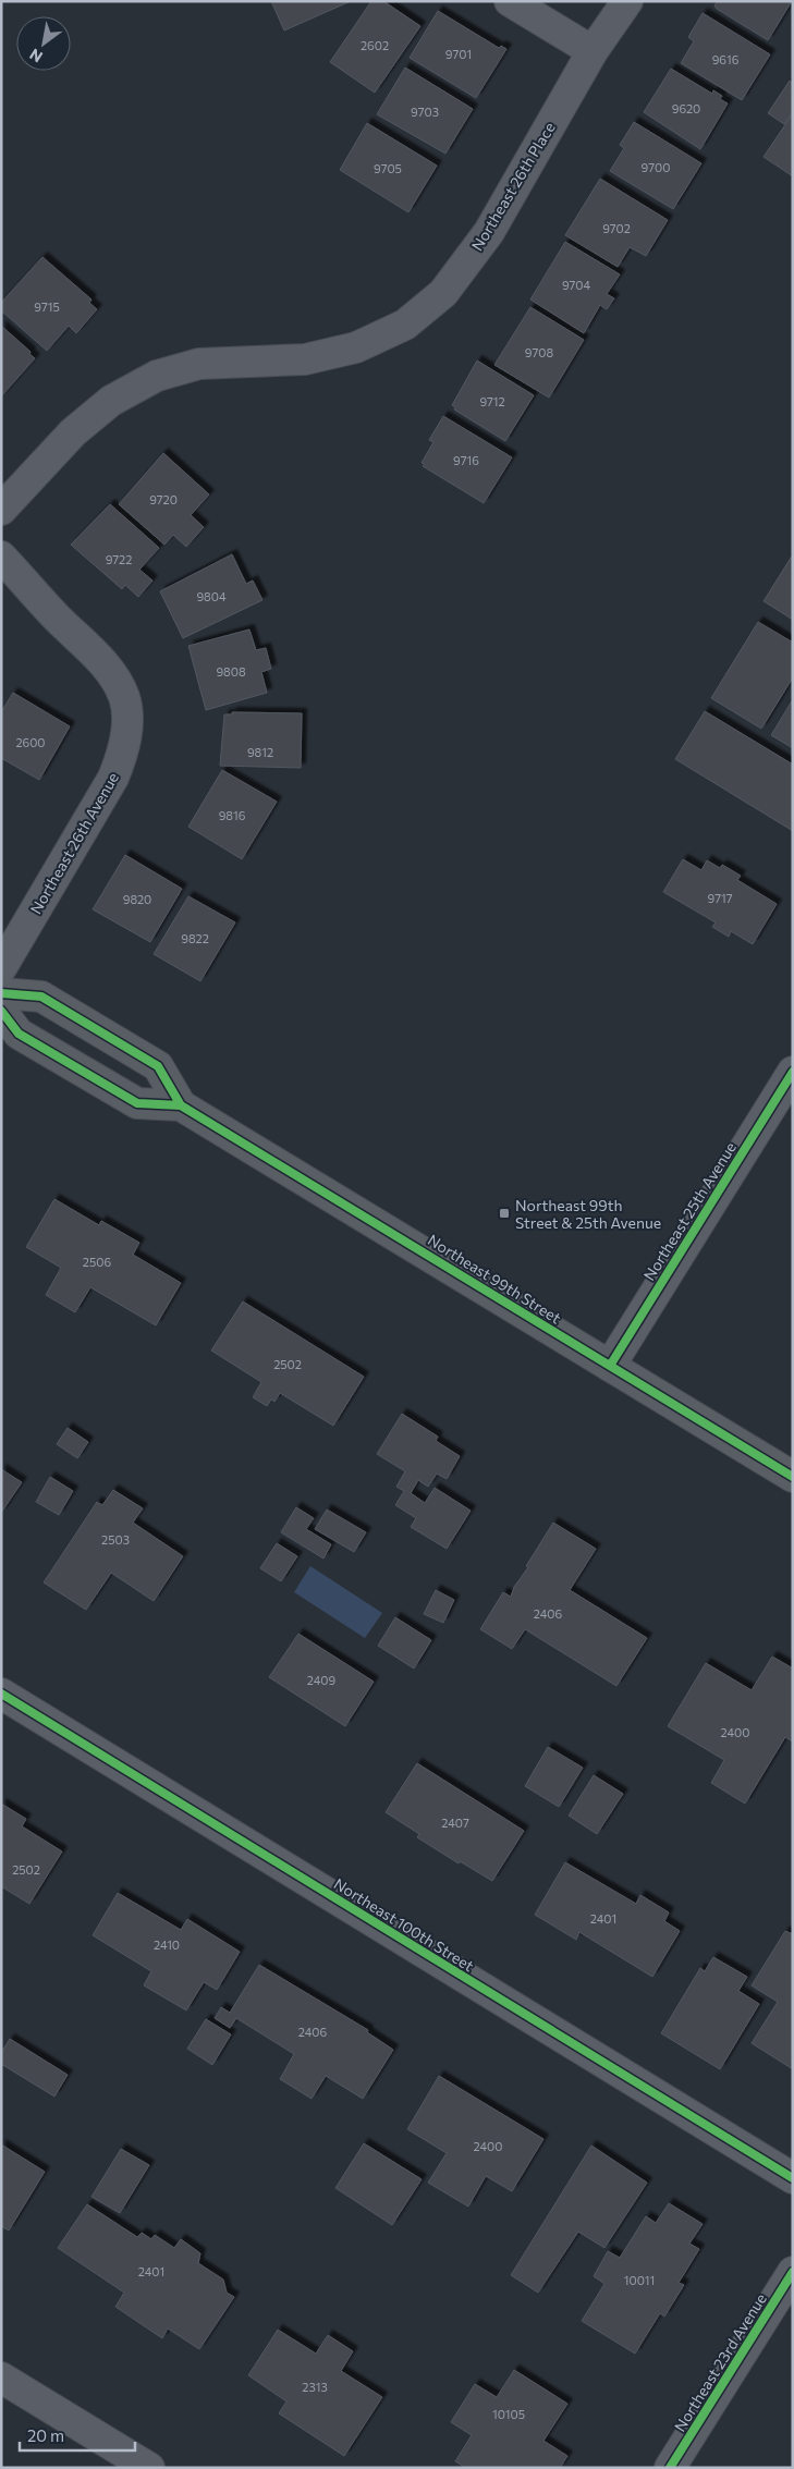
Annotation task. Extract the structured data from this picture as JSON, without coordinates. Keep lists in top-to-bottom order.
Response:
{
  "streets": {
    "main road": ["Northeast 99th Street"],
    "street": [
      "Northeast 26th Place",
      "Northeast 26th Avenue",
      "Northeast 25th Avenue",
      "Northeast 100th Street",
      "Northeast 23rd Avenue"
    ]
  },
  "crossings": [
    ["Northeast 25th Avenue", "Northeast 99th Street"]
  ],
  "places": {
    "transit": ["Northeast 99th Street & 25th Avenue"]
  },
  "house_numbers": [
    "2602",
    "9701",
    "9616",
    "9620",
    "9703",
    "9700",
    "9705",
    "9702",
    "9704",
    "9715",
    "9708",
    "9712",
    "9716",
    "9720",
    "9722",
    "9804",
    "9808",
    "2600",
    "9812",
    "9816",
    "9717",
    "9820",
    "9822",
    "2506",
    "2502",
    "2503",
    "2406",
    "2409",
    "2400",
    "2407",
    "2502",
    "2401",
    "2410",
    "2406",
    "2400",
    "2401",
    "10011",
    "2313",
    "10105"
  ],
  "scale_bar": "20 m",
  "north": "bottom left"
}
